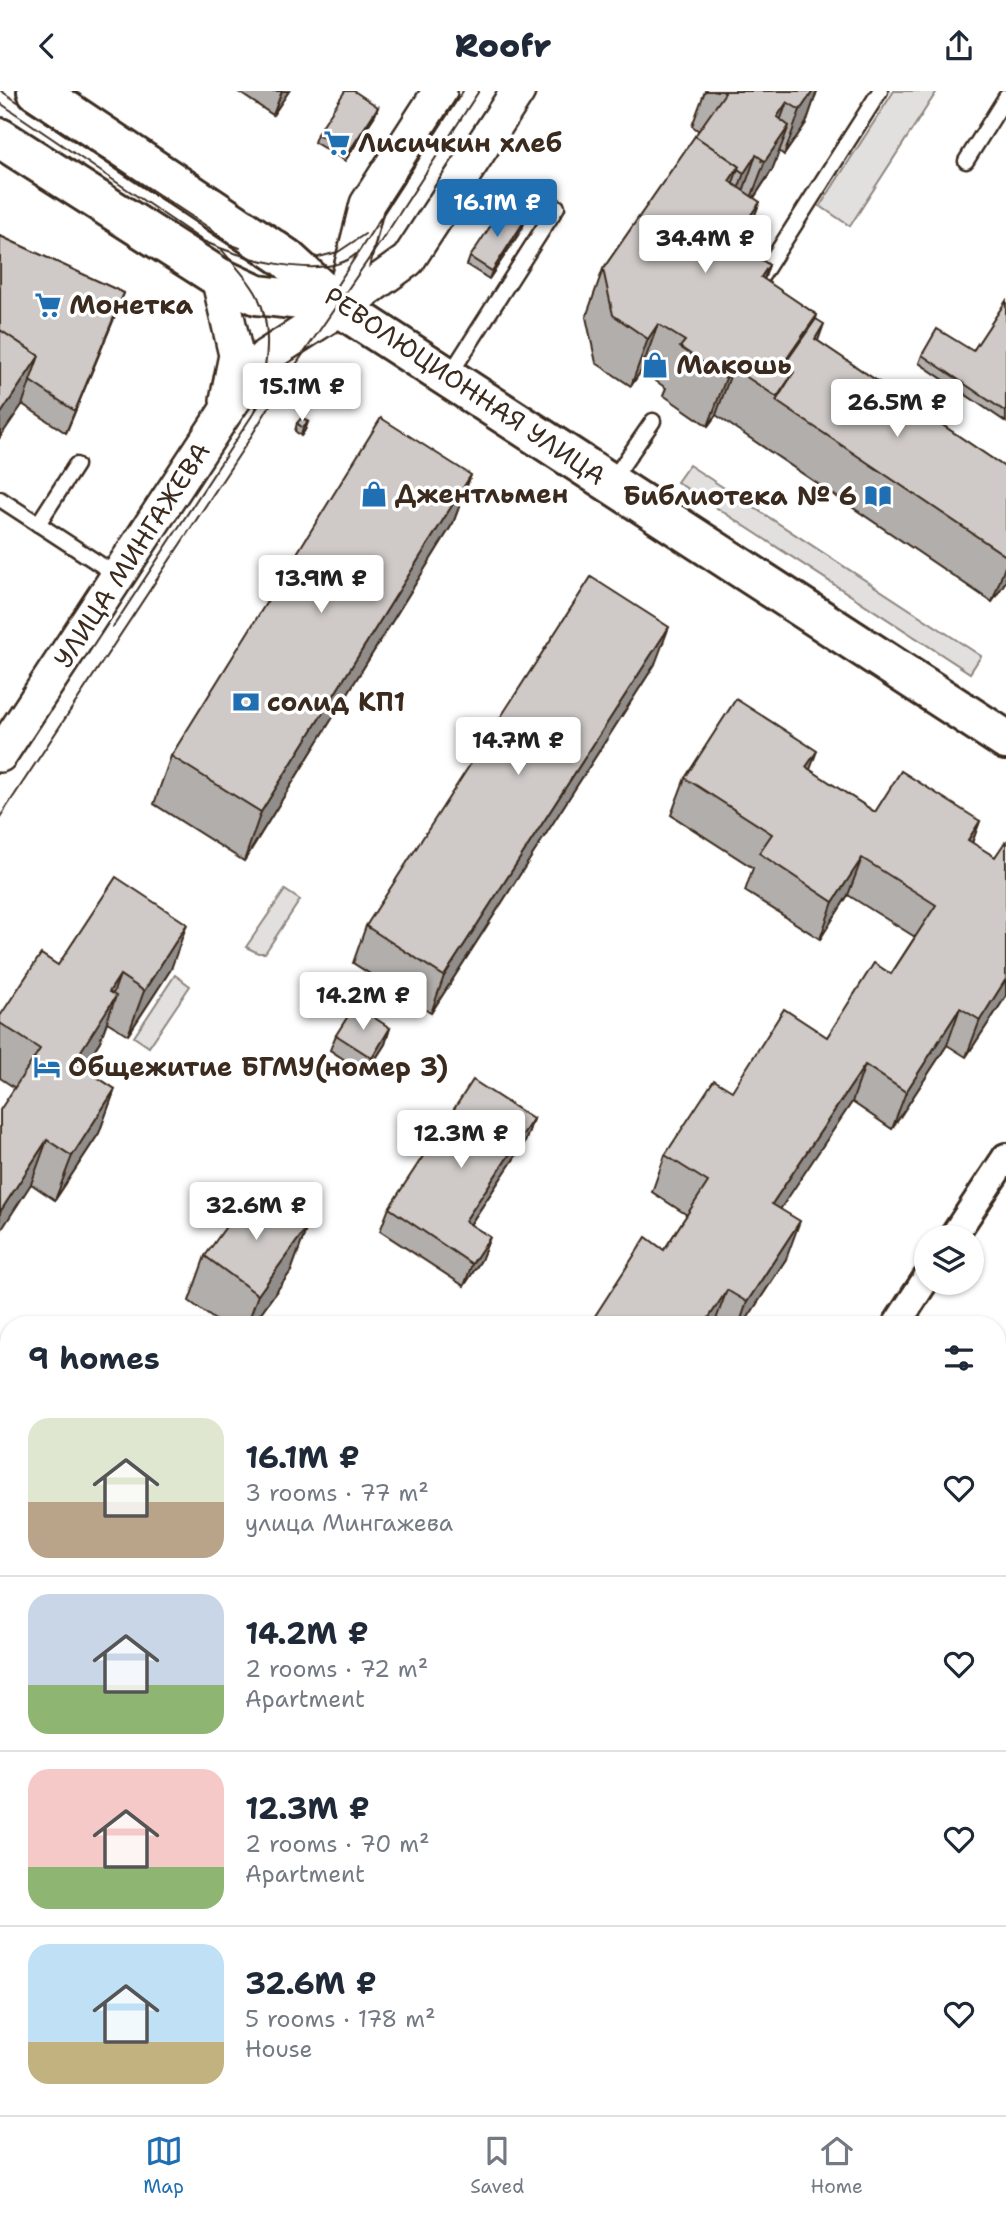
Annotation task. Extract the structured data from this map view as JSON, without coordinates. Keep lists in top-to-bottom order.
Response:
{
  "streets": {
    "main road": ["РЕВОЛЮЦИОННАЯ УЛИЦА"],
    "street": ["УЛИЦА МИНГАЖЕВА"]
  },
  "crossings": [
    ["РЕВОЛЮЦИОННАЯ УЛИЦА", "УЛИЦА МИНГАЖЕВА"]
  ],
  "places": {
    "supermarket": ["Лисичкин хлеб", "Монетка"],
    "shop": ["Макошь", "Джентльмен"],
    "library": ["Библиотека № 6"],
    "bank": ["солид КП1"],
    "hotel": ["Общежитие БГМУ(номер 3)"]
  },
  "page": {
    "header": "Roofr",
    "price": [
      "16.1M ₽",
      "34.4M ₽",
      "15.1M ₽",
      "26.5M ₽",
      "13.9M ₽",
      "14.7M ₽",
      "14.2M ₽",
      "12.3M ₽",
      "32.6M ₽"
    ],
    "heading": "9 homes",
    "list": [
      {
        "name": "16.1M ₽",
        "note": "3 rooms · 77 m² · улица Мингажева"
      },
      {
        "name": "14.2M ₽",
        "note": "2 rooms · 72 m² · Apartment"
      },
      {
        "name": "12.3M ₽",
        "note": "2 rooms · 70 m² · Apartment"
      },
      {
        "name": "32.6M ₽",
        "note": "5 rooms · 178 m² · House"
      }
    ],
    "tabs": ["Map", "Saved", "Home"]
  }
}
